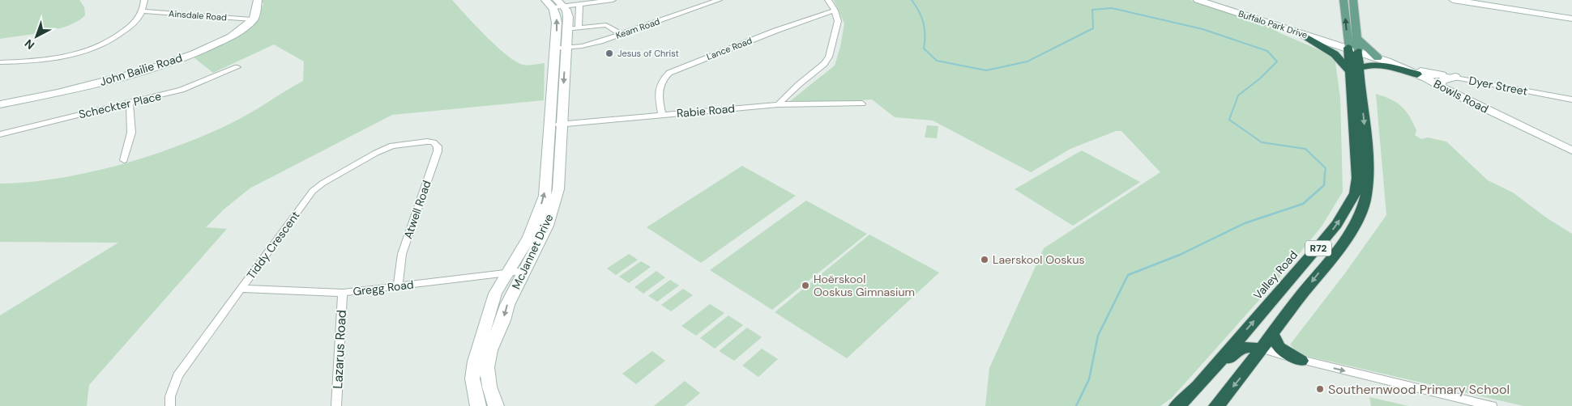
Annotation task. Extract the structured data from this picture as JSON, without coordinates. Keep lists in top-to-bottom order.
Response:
{
  "streets": {
    "highway": ["R72", "Valley Road"],
    "street": [
      "Ainsdale Road",
      "Buffalo Park Drive",
      "Keam Road",
      "Lance Road",
      "John Bailie Road",
      "Dyer Street",
      "Bowls Road",
      "Scheckter Place",
      "Rabie Road",
      "Atwell Road",
      "Tiddy Crescent",
      "McJannet Drive",
      "Gregg Road",
      "Lazarus Road"
    ]
  },
  "crossings": [
    ["Ainsdale Road", "John Bailie Road"],
    ["Buffalo Park Drive", "Bowls Road"],
    ["Buffalo Park Drive", "R72"],
    ["Buffalo Park Drive", "Valley Road"],
    ["Keam Road", "McJannet Drive"],
    ["Lance Road", "Rabie Road"],
    ["Dyer Street", "Bowls Road"],
    ["Bowls Road", "R72"],
    ["Bowls Road", "Valley Road"],
    ["Rabie Road", "McJannet Drive"],
    ["Atwell Road", "Tiddy Crescent"],
    ["Atwell Road", "Gregg Road"],
    ["Tiddy Crescent", "Gregg Road"],
    ["R72", "Valley Road"],
    ["McJannet Drive", "Gregg Road"],
    ["Gregg Road", "Lazarus Road"]
  ],
  "places": [
    "Jesus of Christ",
    "Laerskool Ooskus",
    "Hoërskool Ooskus Gimnasium",
    "Southernwood Primary School"
  ],
  "north": "bottom left"
}
